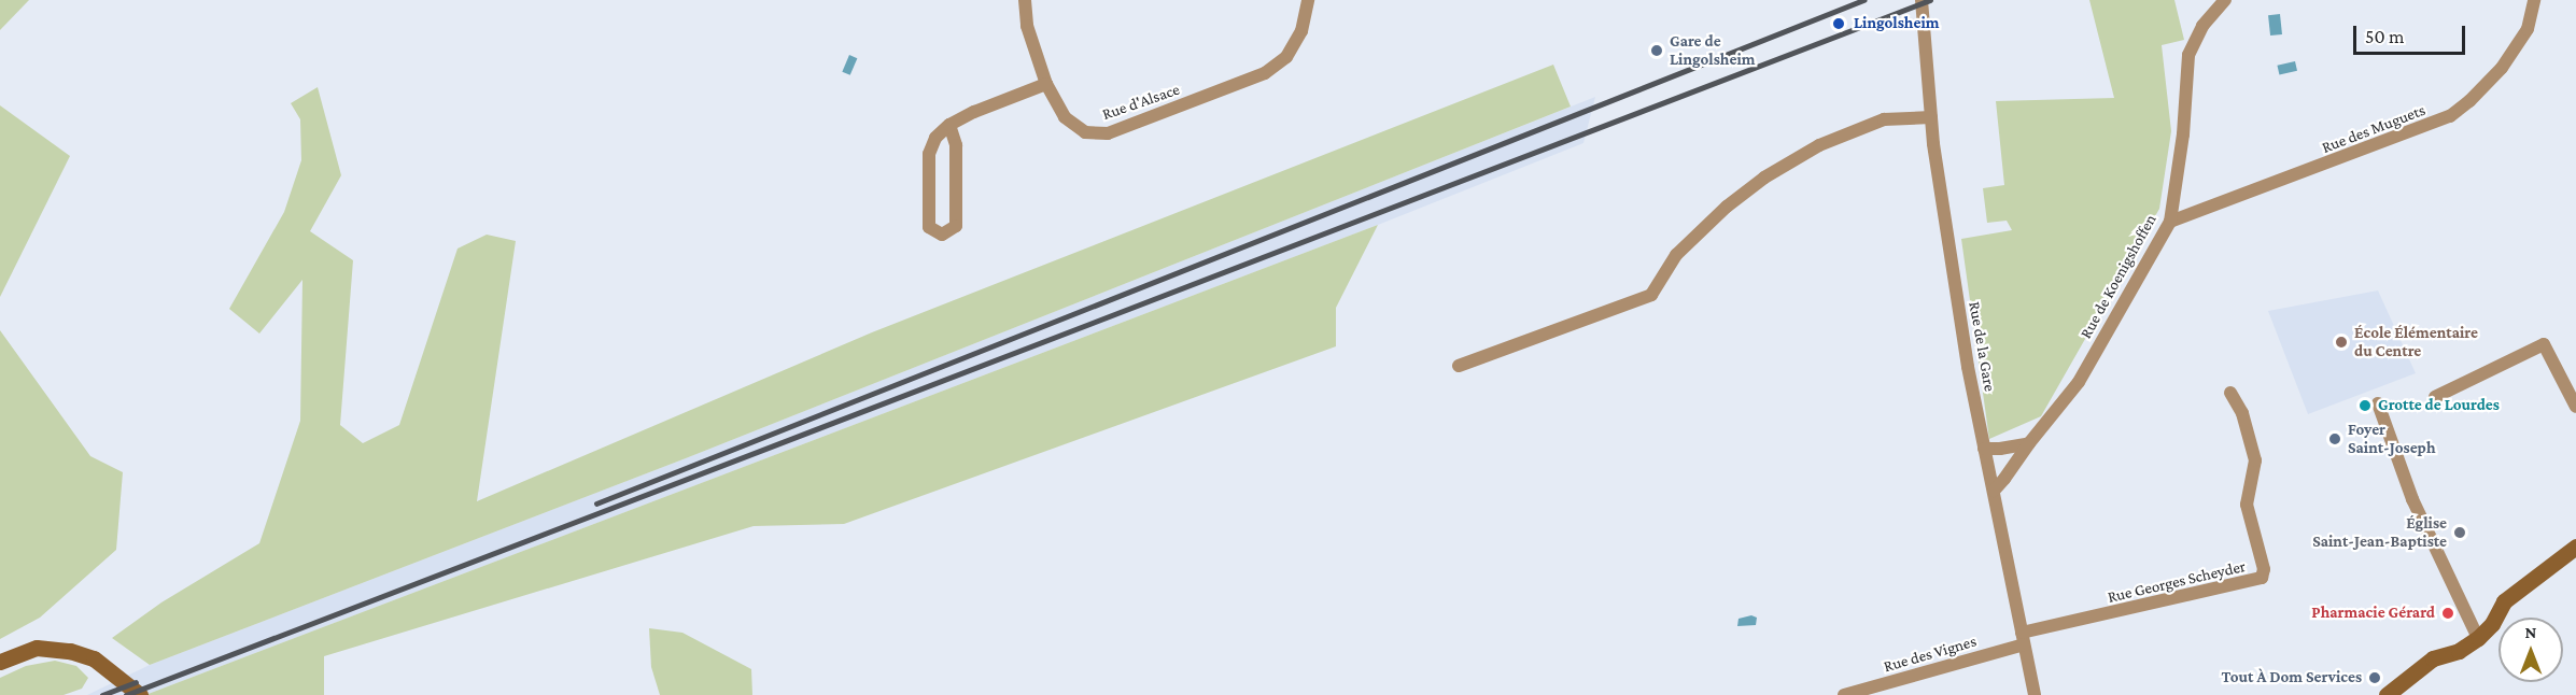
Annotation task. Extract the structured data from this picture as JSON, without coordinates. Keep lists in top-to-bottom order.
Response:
{
  "streets": {
    "street": [
      "Rue d'Alsace",
      "Rue des Muguets",
      "Rue de Koenigshoffen",
      "Rue de la Gare",
      "Rue Georges Scheyder",
      "Rue des Vignes"
    ]
  },
  "crossings": [
    ["Rue des Muguets", "Rue de Koenigshoffen"],
    ["Rue de Koenigshoffen", "Rue de la Gare"],
    ["Rue de la Gare", "Rue Georges Scheyder"],
    ["Rue de la Gare", "Rue des Vignes"],
    ["Rue Georges Scheyder", "Rue des Vignes"]
  ],
  "places": [
    "Lingolsheim",
    "Gare de Lingolsheim",
    "École Élémentaire du Centre",
    "Grotte de Lourdes",
    "Foyer Saint-Joseph",
    "Église Saint-Jean-Baptiste",
    "Pharmacie Gérard",
    "Tout À Dom Services"
  ],
  "scale_bar": "50 m",
  "north": "top"
}
